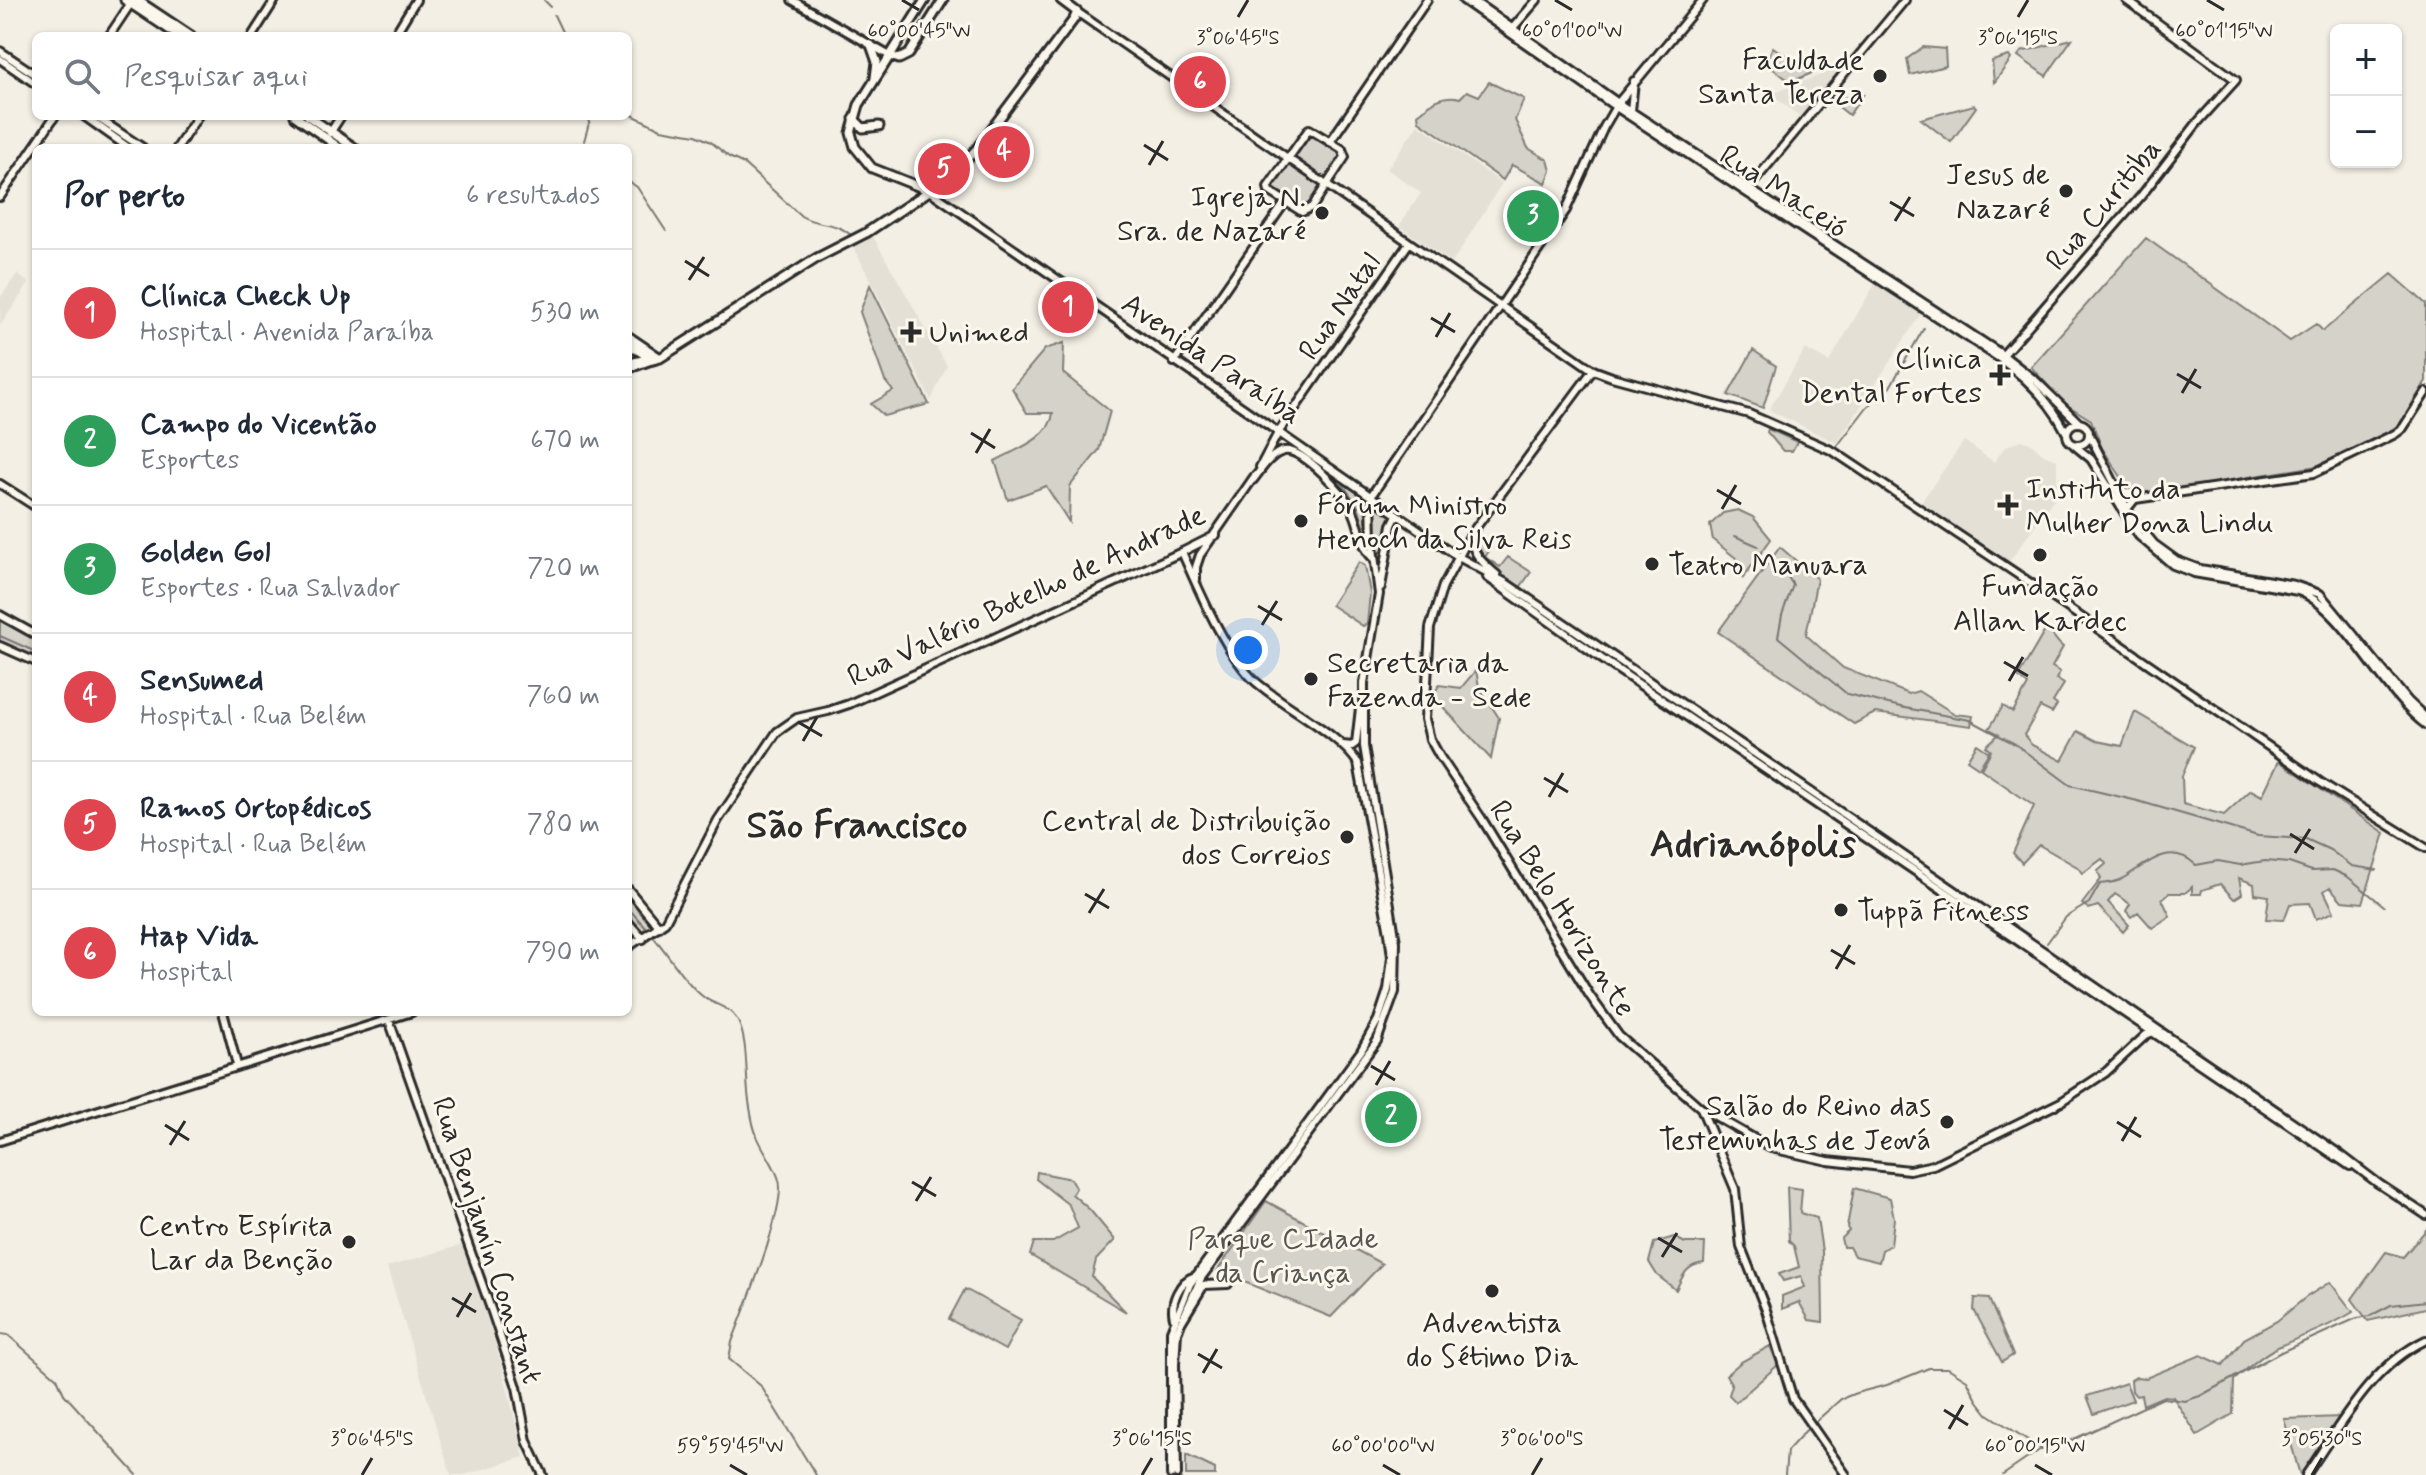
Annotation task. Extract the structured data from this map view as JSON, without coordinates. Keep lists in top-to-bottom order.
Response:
{
  "streets": {
    "main road": [
      "Rua Maceió",
      "Rua Curitiba",
      "Rua Natal",
      "Avenida Paraíba",
      "Rua Valério Botelho de Andrade",
      "Rua Belo Horizonte",
      "Rua Benjamín Constant"
    ]
  },
  "crossings": [
    ["Rua Maceió", "Rua Curitiba"],
    ["Rua Natal", "Avenida Paraíba"],
    ["Rua Natal", "Rua Valério Botelho de Andrade"],
    ["Avenida Paraíba", "Rua Valério Botelho de Andrade"],
    ["Avenida Paraíba", "Rua Belo Horizonte"]
  ],
  "districts": ["São Francisco", "Adrianópolis"],
  "parks": ["Parque CIdade da Criança"],
  "places": {
    "other": [
      "Faculdade Santa Tereza",
      "Jesus de Nazaré",
      "Igreja N. Sra. de Nazaré",
      "Fórum Ministro Henoch da Silva Reis",
      "Fundação Allan Kardec",
      "Teatro Manuara",
      "Secretaria da Fazenda - Sede",
      "Central de Distribuição dos Correios",
      "Tuppã Fitness",
      "Salão do Reino das Testemunhas de Jeová",
      "Centro Espírita Lar da Benção",
      "Adventista do Sétimo Dia"
    ],
    "health": ["Unimed", "Clínica Dental Fortes", "Instituto da Mulher Dona Lindu"]
  },
  "page": {
    "map_buttons": ["+", "−"],
    "search": "Pesquisar aqui",
    "pins": [
      "6",
      "4",
      "5",
      "3",
      "1",
      "2"
    ],
    "heading": ["Por perto", "6 resultados"],
    "list": [
      {
        "mark": "1",
        "name": "Clínica Check Up",
        "note": "Hospital · Avenida Paraíba",
        "value": "530 m"
      },
      {
        "mark": "2",
        "name": "Campo do Vicentão",
        "note": "Esportes",
        "value": "670 m"
      },
      {
        "mark": "3",
        "name": "Golden Gol",
        "note": "Esportes · Rua Salvador",
        "value": "720 m"
      },
      {
        "mark": "4",
        "name": "Sensumed",
        "note": "Hospital · Rua Belém",
        "value": "760 m"
      },
      {
        "mark": "5",
        "name": "Ramos Ortopédicos",
        "note": "Hospital · Rua Belém",
        "value": "780 m"
      },
      {
        "mark": "6",
        "name": "Hap Vida",
        "note": "Hospital",
        "value": "790 m"
      }
    ]
  },
  "coordinates": [
    "60°00'45\"W",
    "60°01'00\"W",
    "60°01'15\"W",
    "3°06'45\"S",
    "3°06'15\"S",
    "3°06'00\"S",
    "3°05'30\"S",
    "59°59'45\"W",
    "60°00'00\"W",
    "60°00'15\"W"
  ]
}
